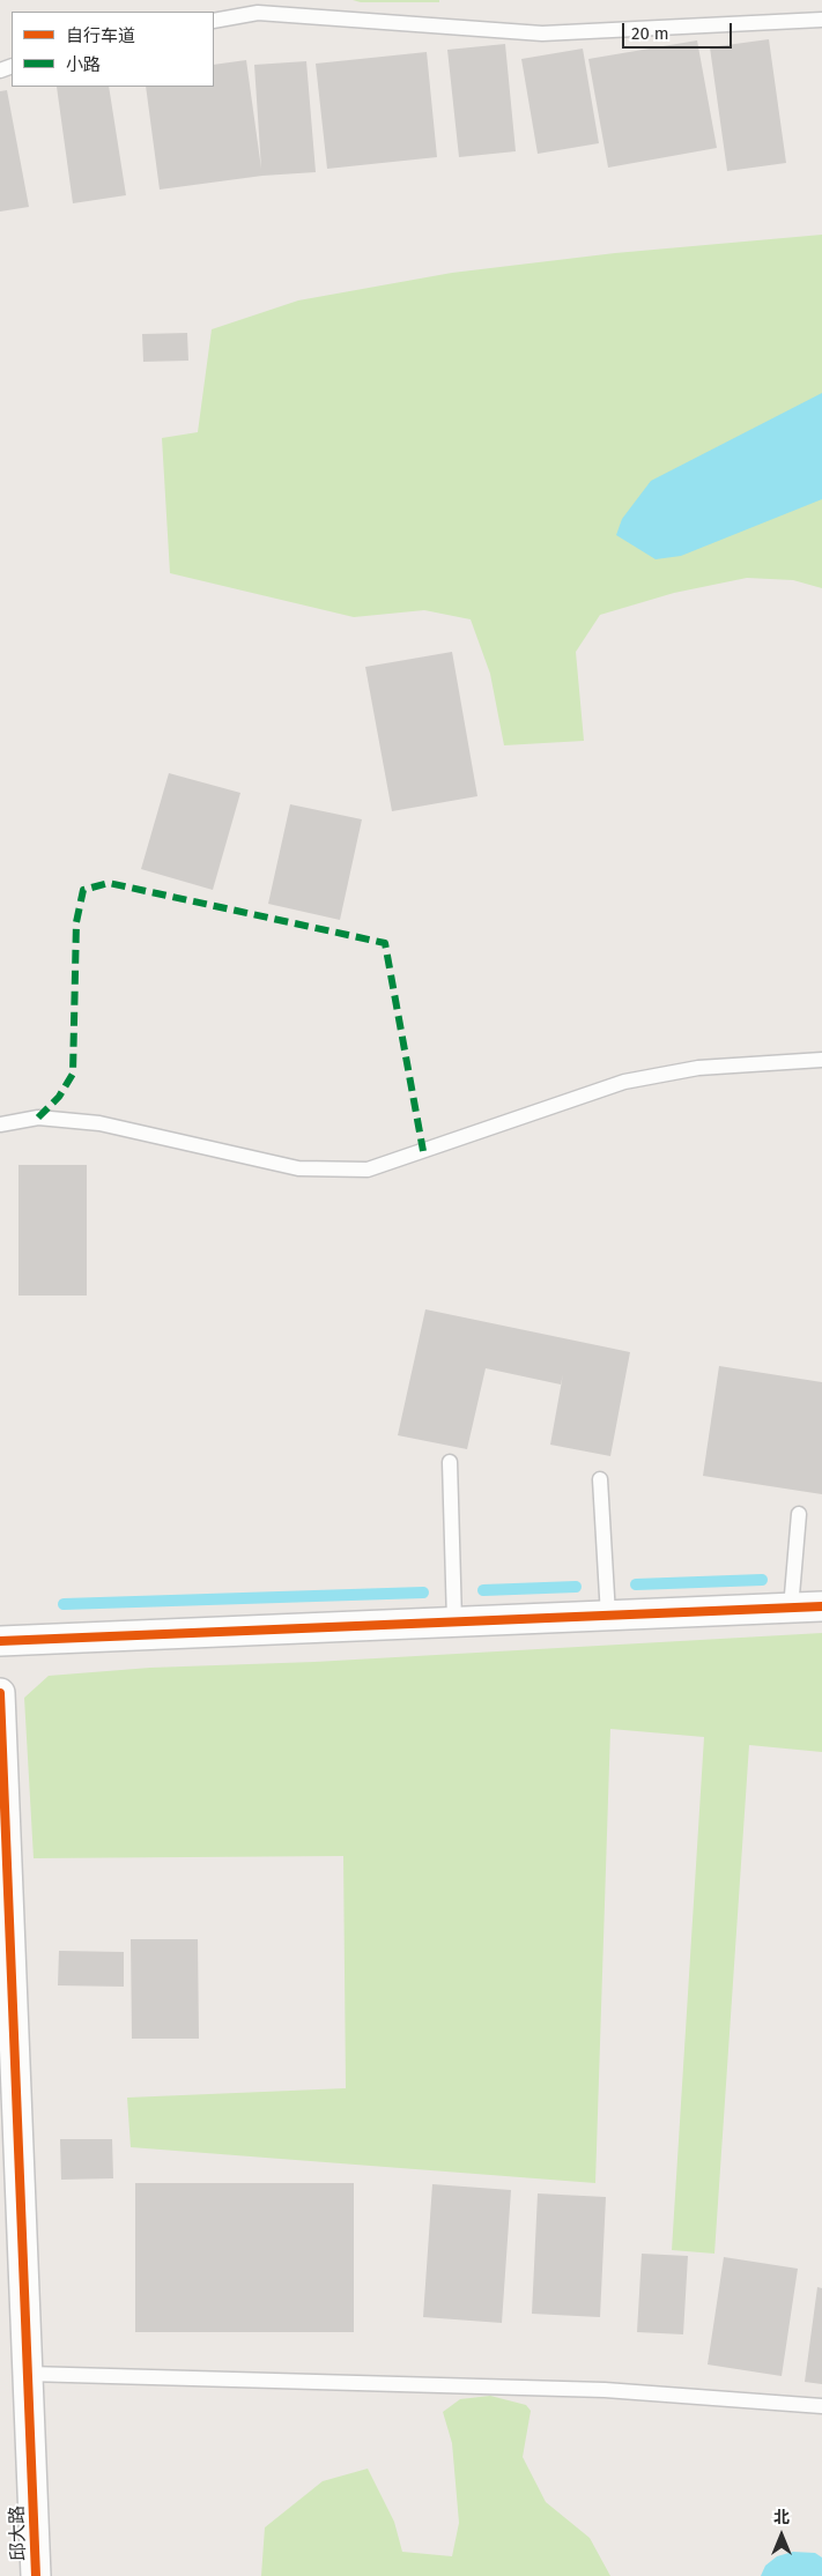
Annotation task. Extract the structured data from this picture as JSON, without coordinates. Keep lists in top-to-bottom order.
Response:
{
  "streets": {
    "street": ["邱大路"]
  },
  "legend": ["自行车道", "小路"],
  "scale_bar": "20 m",
  "north": "top"
}
